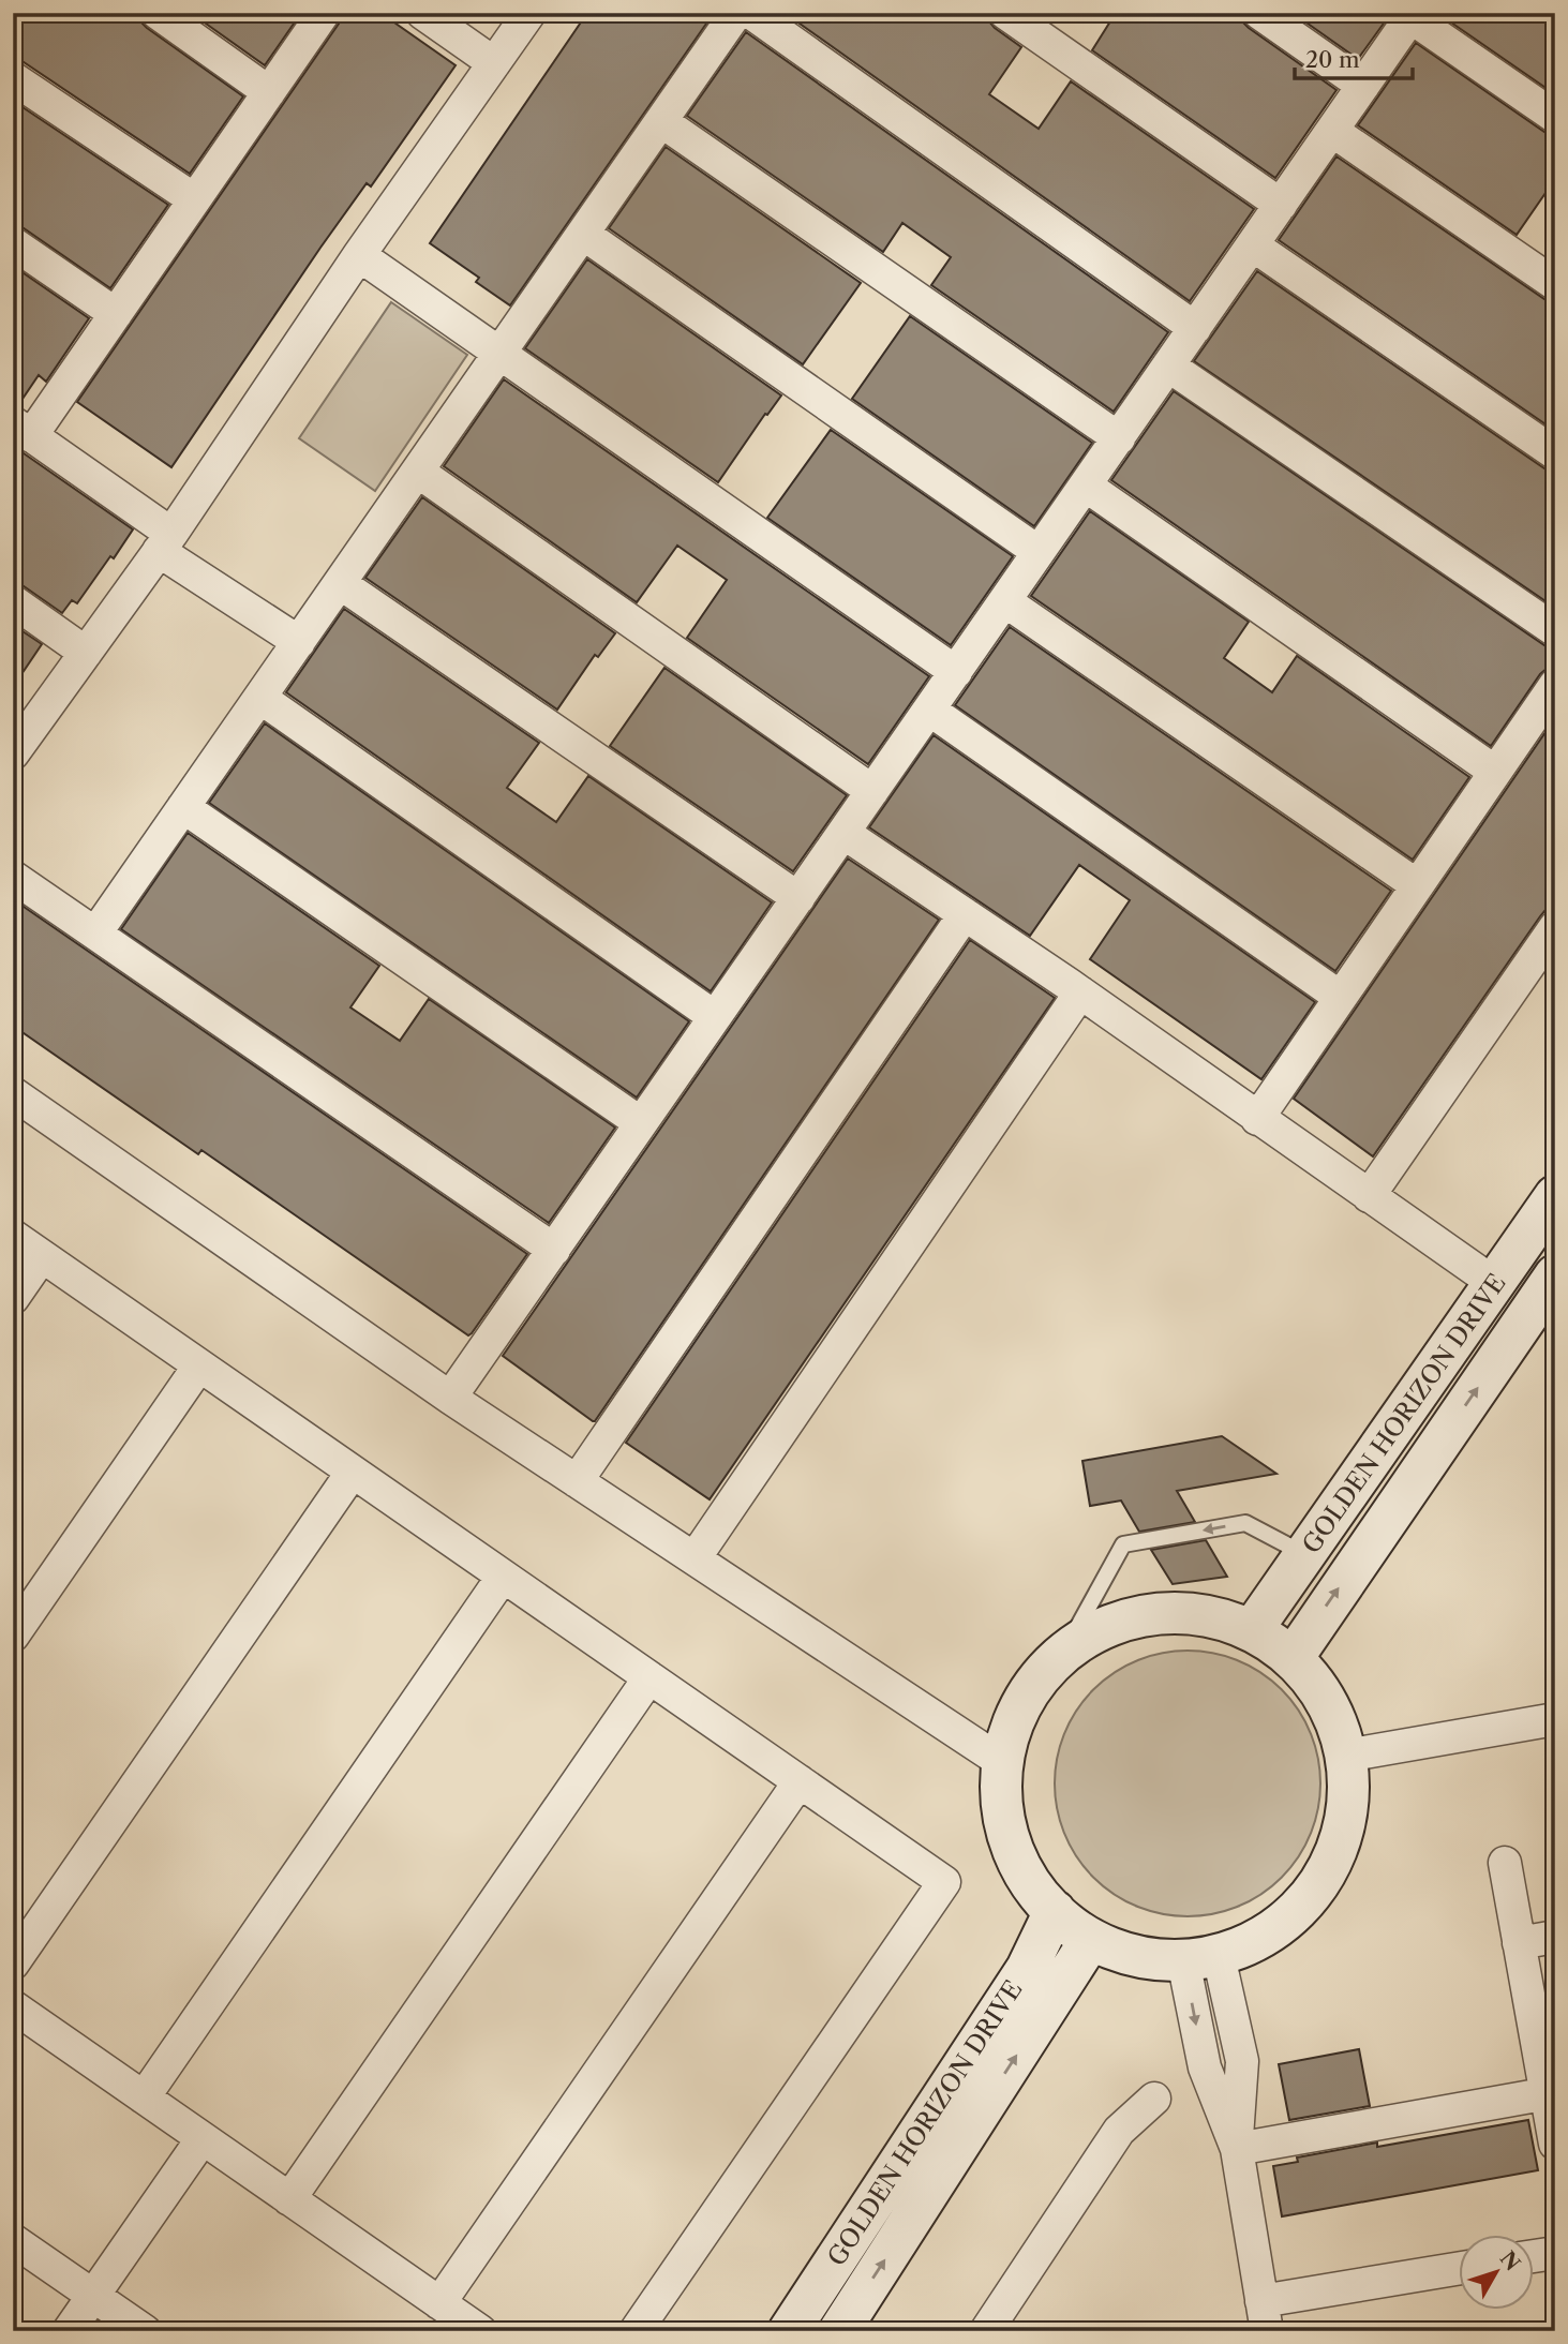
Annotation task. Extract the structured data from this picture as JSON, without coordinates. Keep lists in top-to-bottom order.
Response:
{
  "streets": {
    "street": ["GOLDEN HORIZON DRIVE"]
  },
  "scale_bar": "20 m",
  "north": "top right"
}
